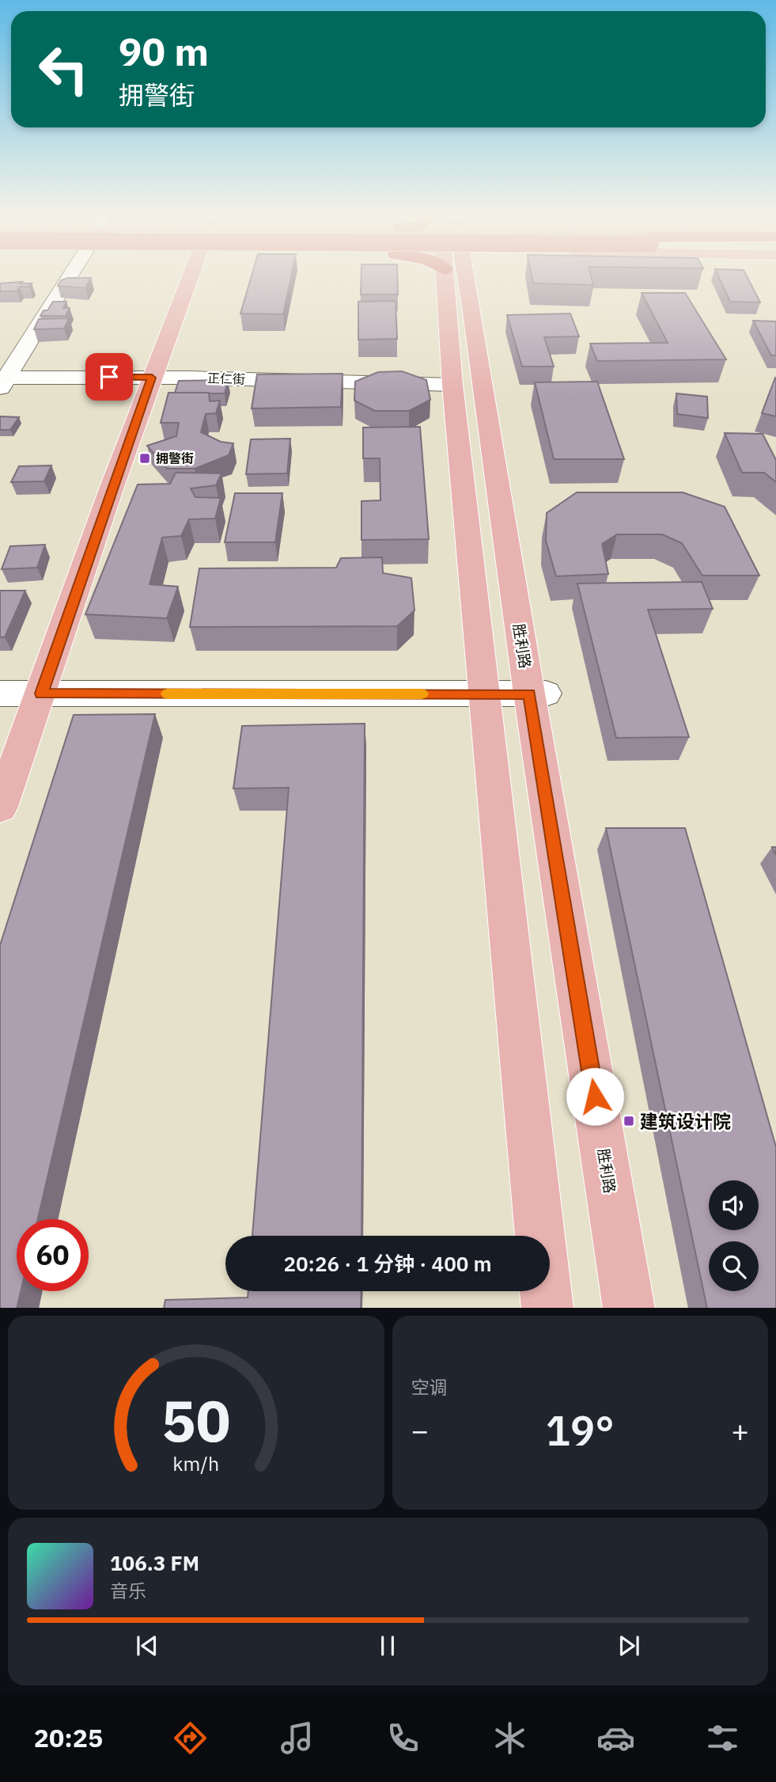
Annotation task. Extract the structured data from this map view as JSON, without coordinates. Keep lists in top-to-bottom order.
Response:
{
  "streets": {
    "main road": ["胜利路"],
    "street": ["正仁街"]
  },
  "crossings": [
    ["正仁街", "胜利路"]
  ],
  "places": {
    "transit": ["拥警街", "建筑设计院"]
  },
  "page": {
    "turn": ["90 m", "拥警街"],
    "limit": "60",
    "trip": "20:26 · 1 分钟 · 400 m",
    "tile": "空调",
    "heat": ["−", "19°", "+"],
    "song": ["106.3 FM", "音乐"],
    "tabs": "20:25",
    "gauge": ["50", "km/h"]
  }
}
